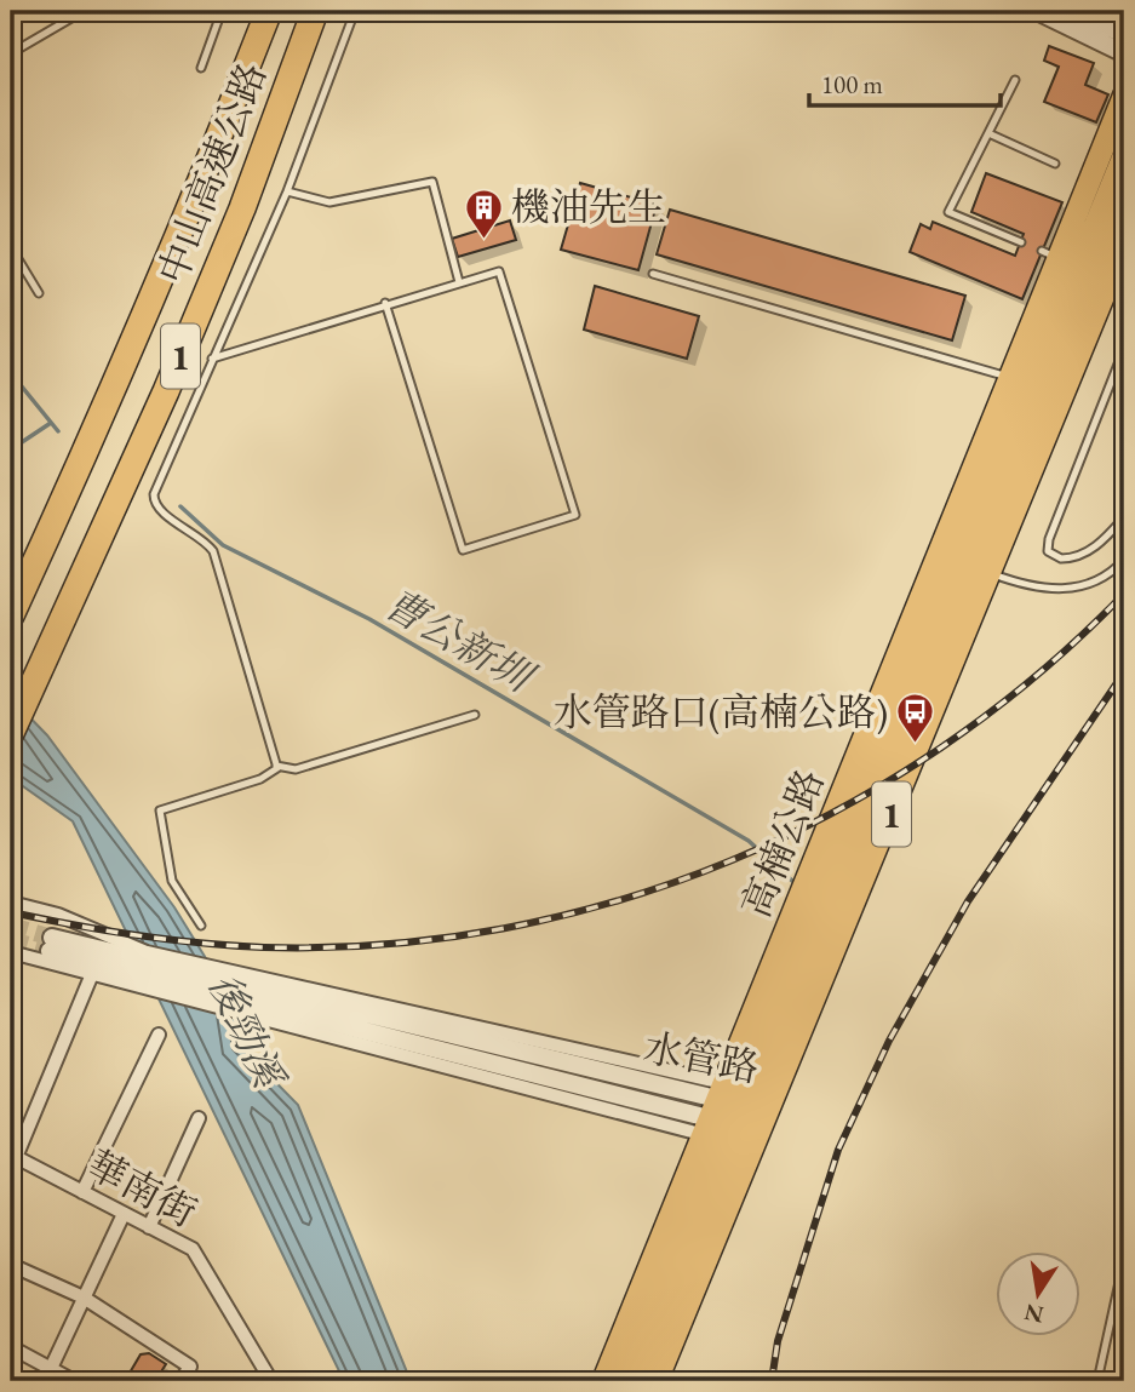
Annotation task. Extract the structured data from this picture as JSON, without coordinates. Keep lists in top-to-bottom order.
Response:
{
  "streets": {
    "highway": ["中山高速公路", "1"],
    "main road": ["高楠公路"],
    "street": ["水管路", "華南街"]
  },
  "crossings": [
    ["高楠公路", "水管路"]
  ],
  "water": ["曹公新圳", "後勁溪"],
  "places": {
    "building": ["機油先生"],
    "bus stop": ["水管路口(高楠公路)"]
  },
  "scale_bar": "100 m",
  "north": "bottom"
}
